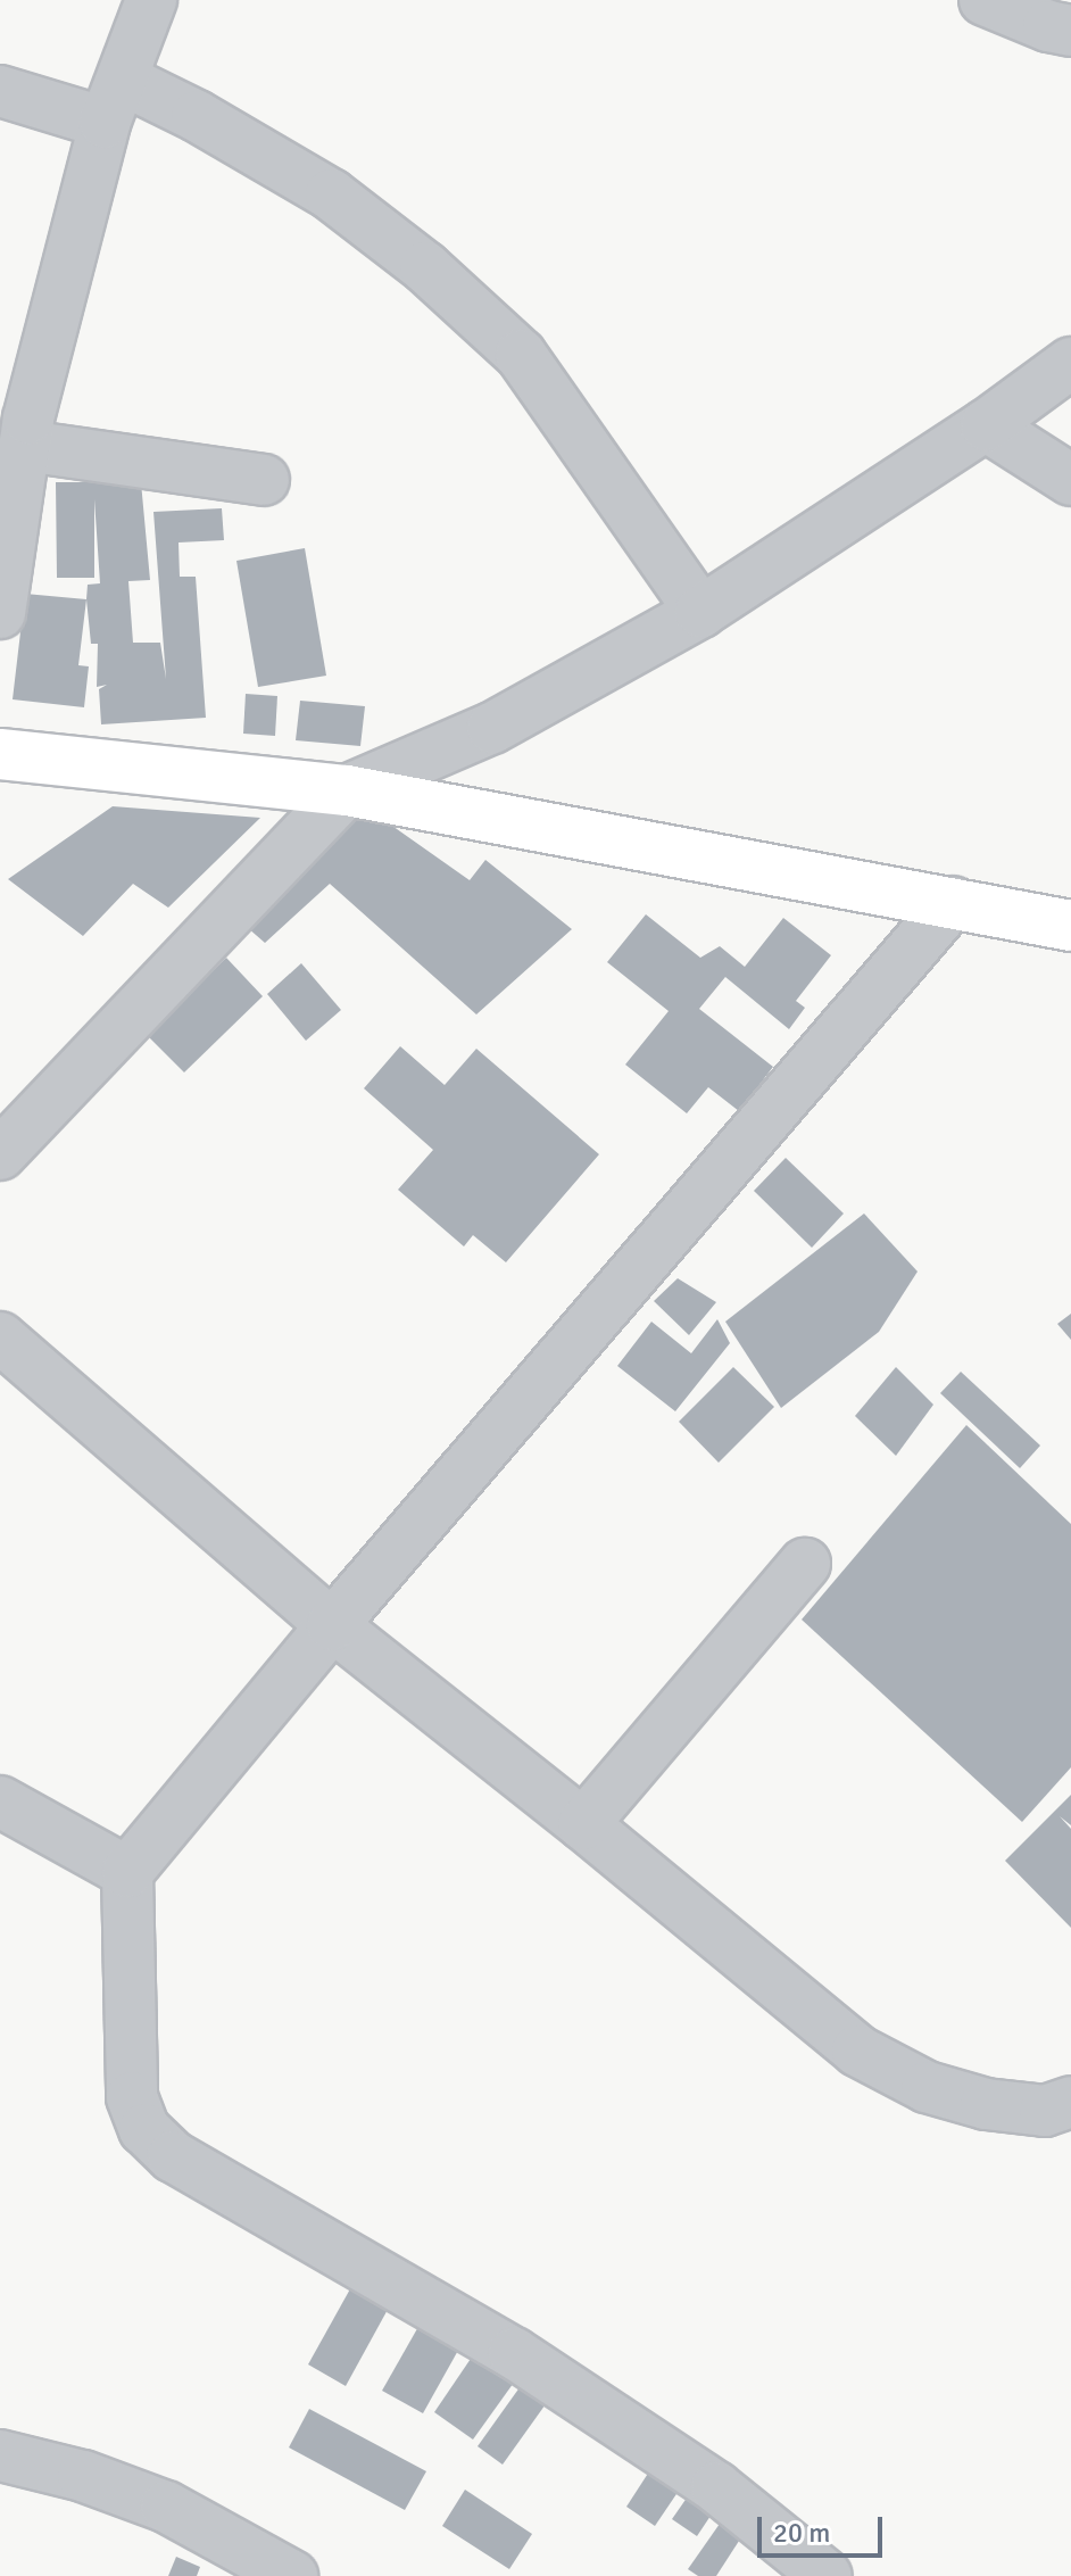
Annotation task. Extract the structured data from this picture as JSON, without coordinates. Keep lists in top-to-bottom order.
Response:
{
  "scale_bar": "20 m"
}
